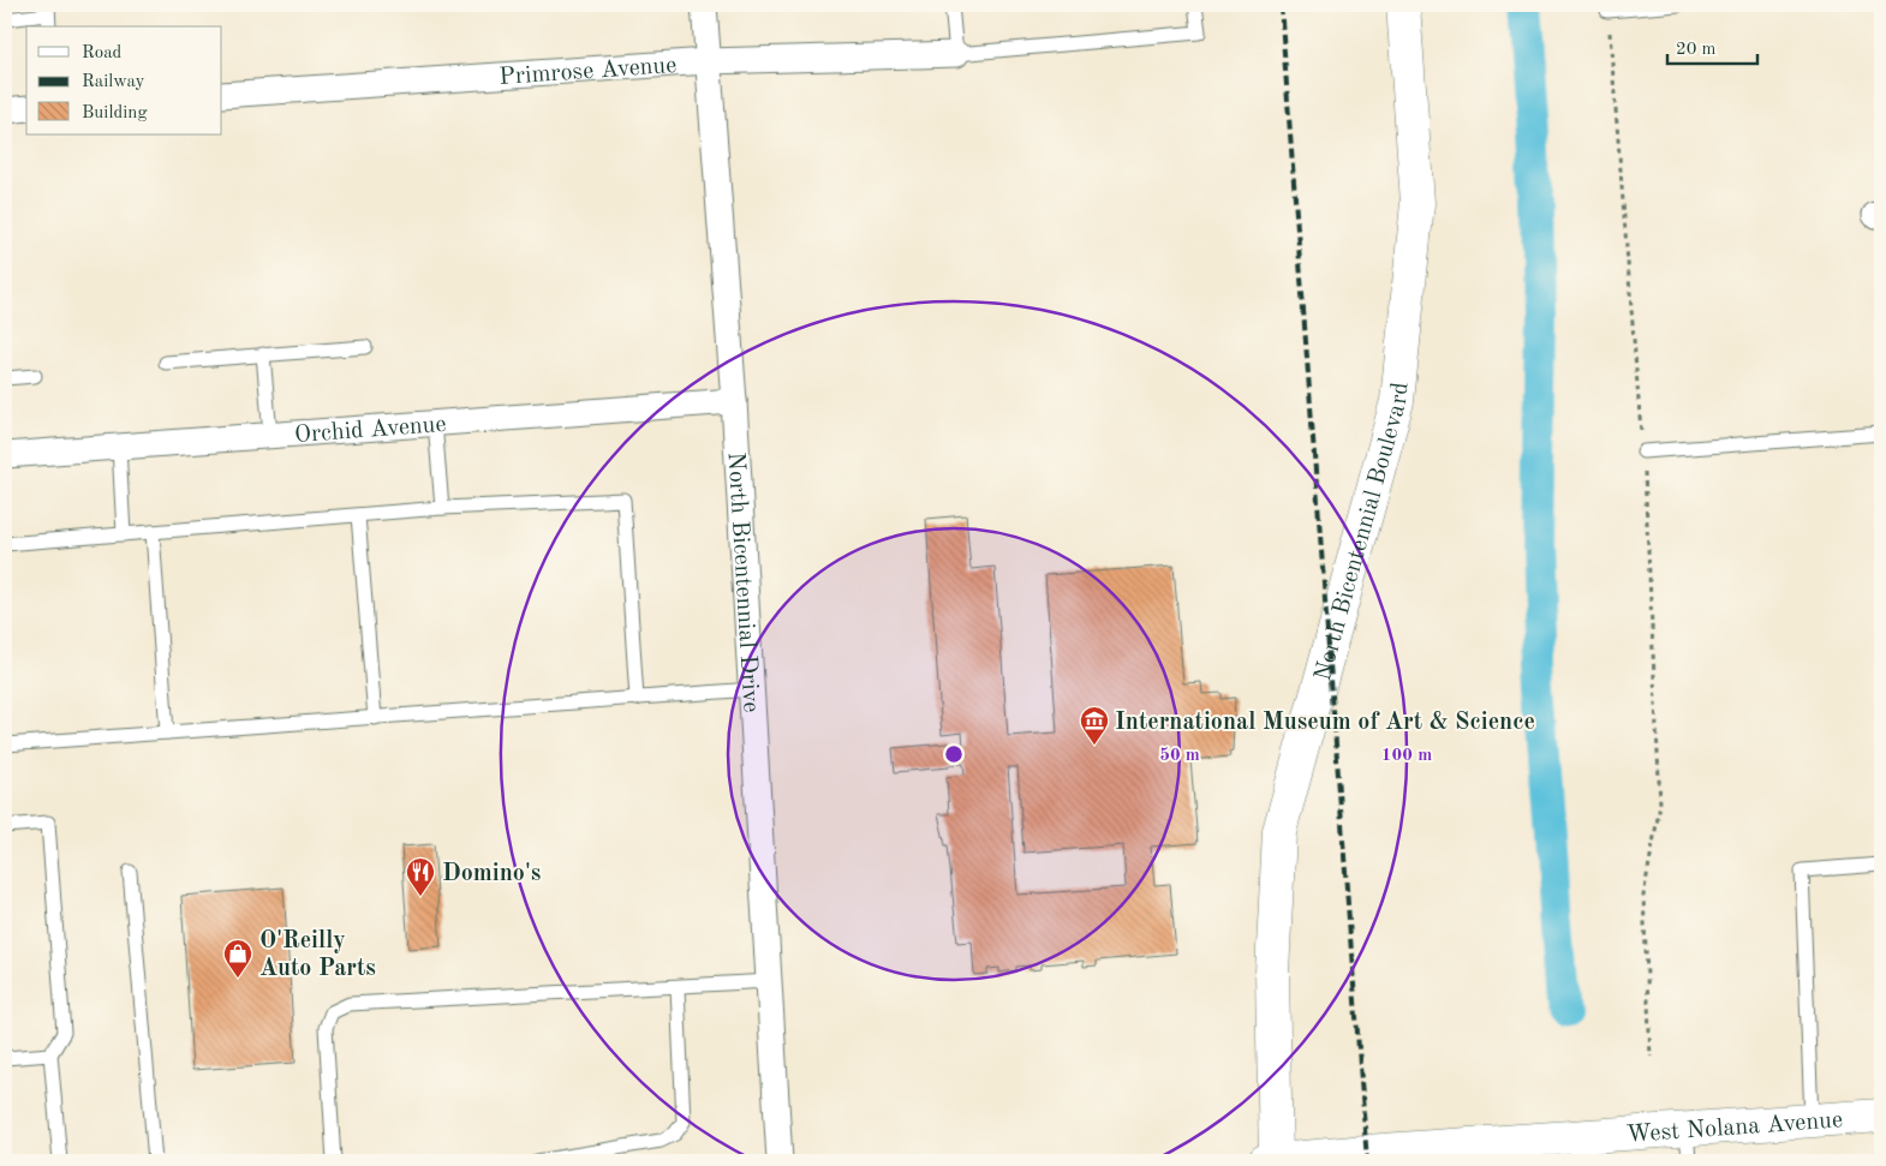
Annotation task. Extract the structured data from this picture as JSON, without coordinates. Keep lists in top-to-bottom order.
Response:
{
  "streets": {
    "main road": ["North Bicentennial Boulevard", "West Nolana Avenue"],
    "street": ["Primrose Avenue", "Orchid Avenue", "North Bicentennial Drive"]
  },
  "crossings": [
    ["Primrose Avenue", "North Bicentennial Drive"],
    ["Orchid Avenue", "North Bicentennial Drive"],
    ["North Bicentennial Boulevard", "West Nolana Avenue"]
  ],
  "places": {
    "museum": ["International Museum of Art & Science"],
    "restaurant": ["Domino's"],
    "shop": ["O'Reilly Auto Parts"]
  },
  "legend": ["Road", "Railway", "Building"],
  "scale_bar": "20 m",
  "rings": ["50 m", "100 m"]
}
